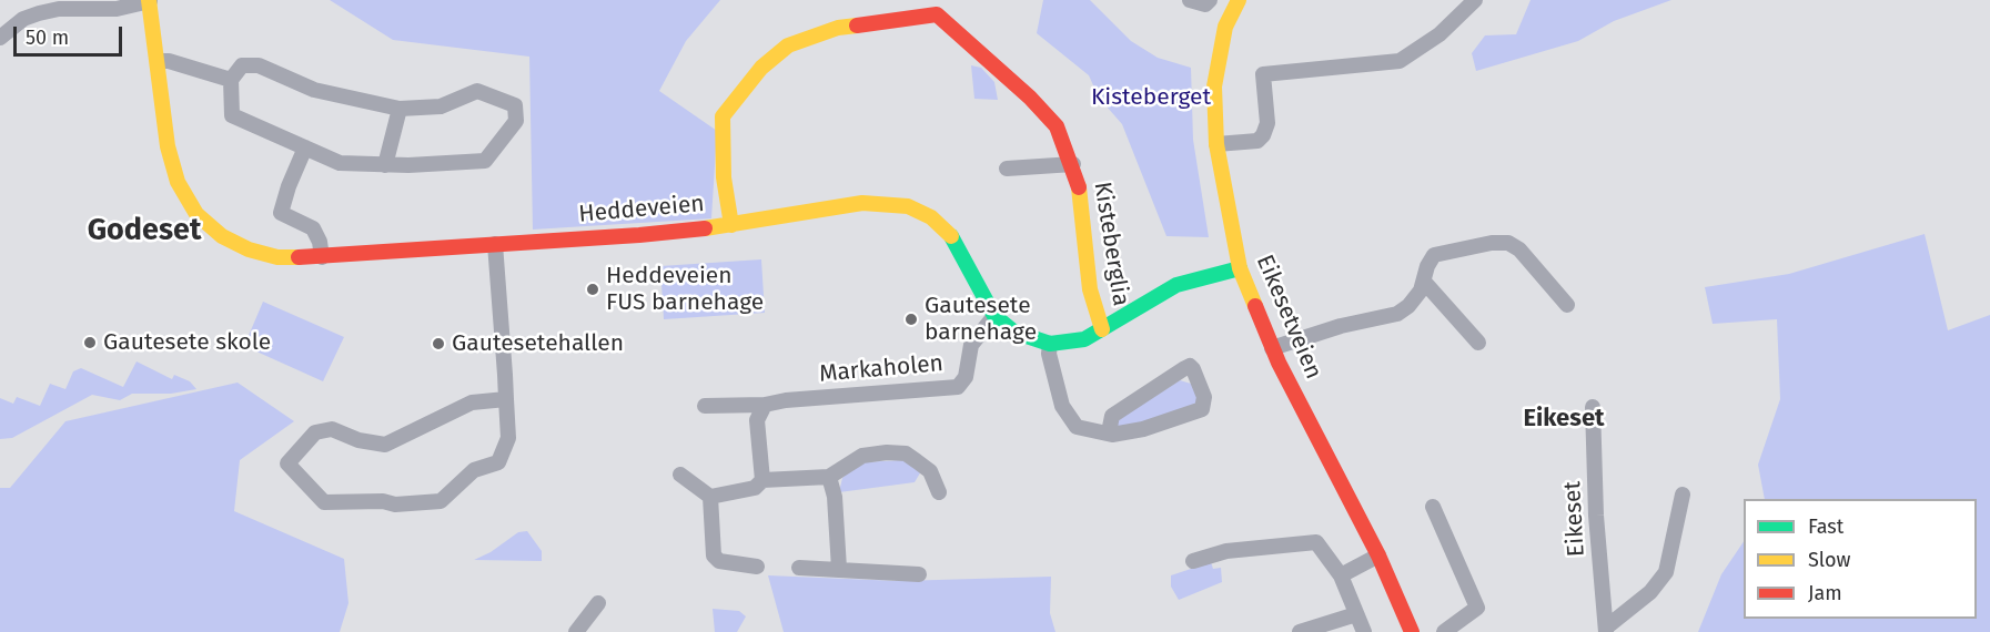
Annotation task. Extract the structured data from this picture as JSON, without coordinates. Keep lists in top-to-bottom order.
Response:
{
  "streets": {
    "street": [
      "Heddeveien",
      "Kisteberglia",
      "Eikesetveien",
      "Markaholen",
      "Eikeset"
    ]
  },
  "crossings": [
    ["Heddeveien", "Kisteberglia"],
    ["Heddeveien", "Eikesetveien"],
    ["Heddeveien", "Markaholen"]
  ],
  "districts": ["Godeset", "Eikeset"],
  "parks": ["Kisteberget"],
  "places": [
    "Heddeveien FUS barnehage",
    "Gautesete barnehage",
    "Gautesete skole",
    "Gautesetehallen"
  ],
  "legend": ["Fast", "Slow", "Jam"],
  "scale_bar": "50 m"
}
